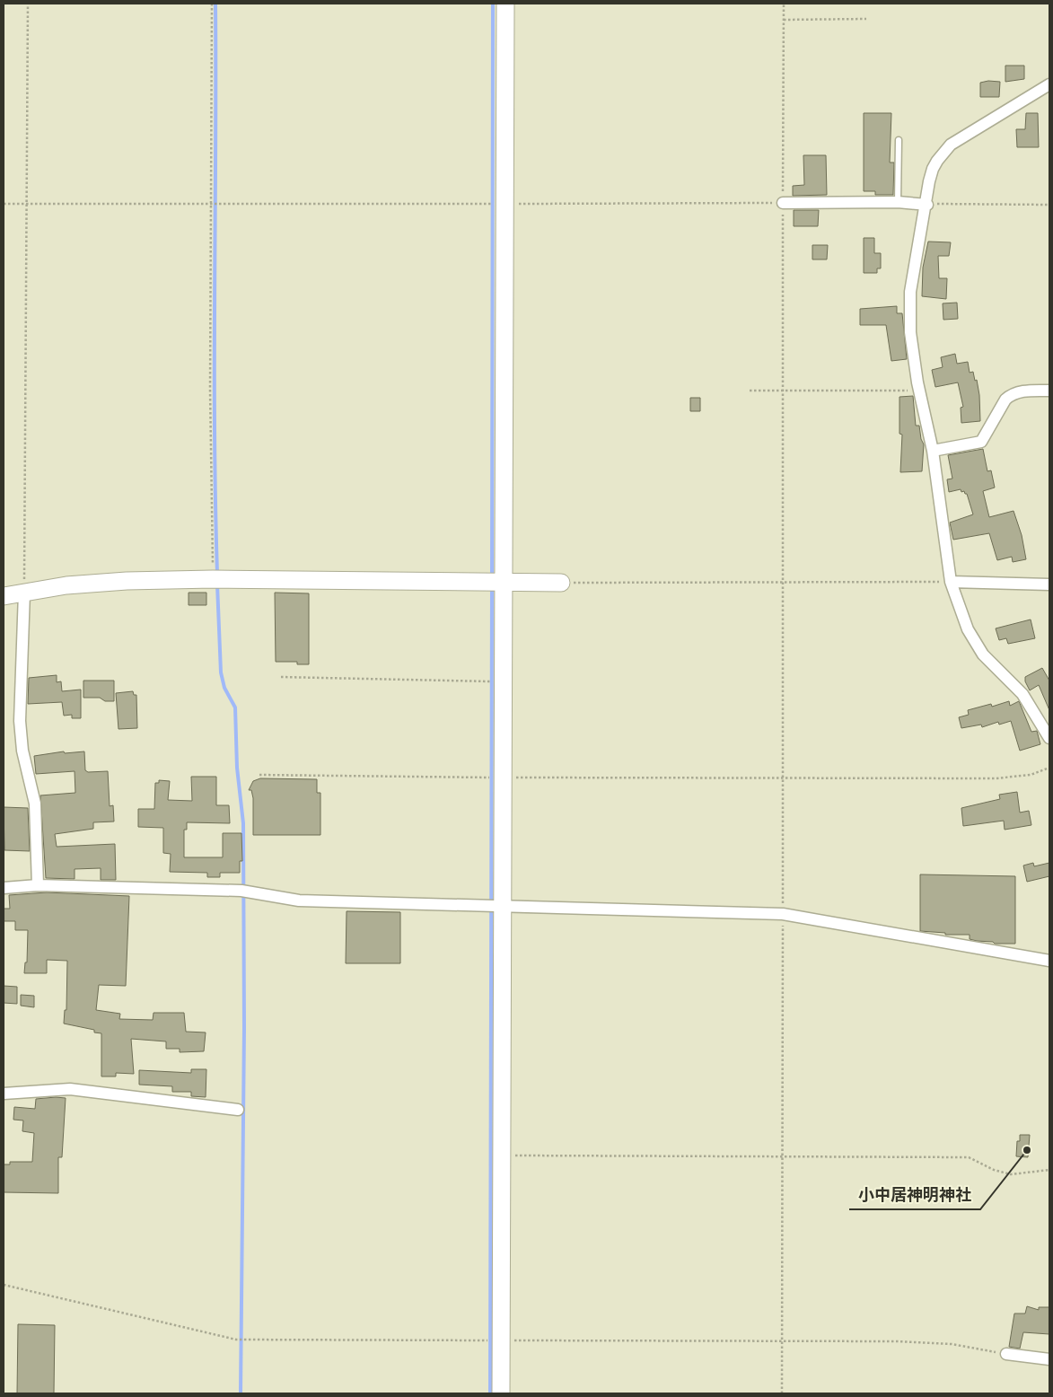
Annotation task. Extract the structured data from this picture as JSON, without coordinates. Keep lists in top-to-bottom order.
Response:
{
  "places": ["小中居神明神社"]
}
